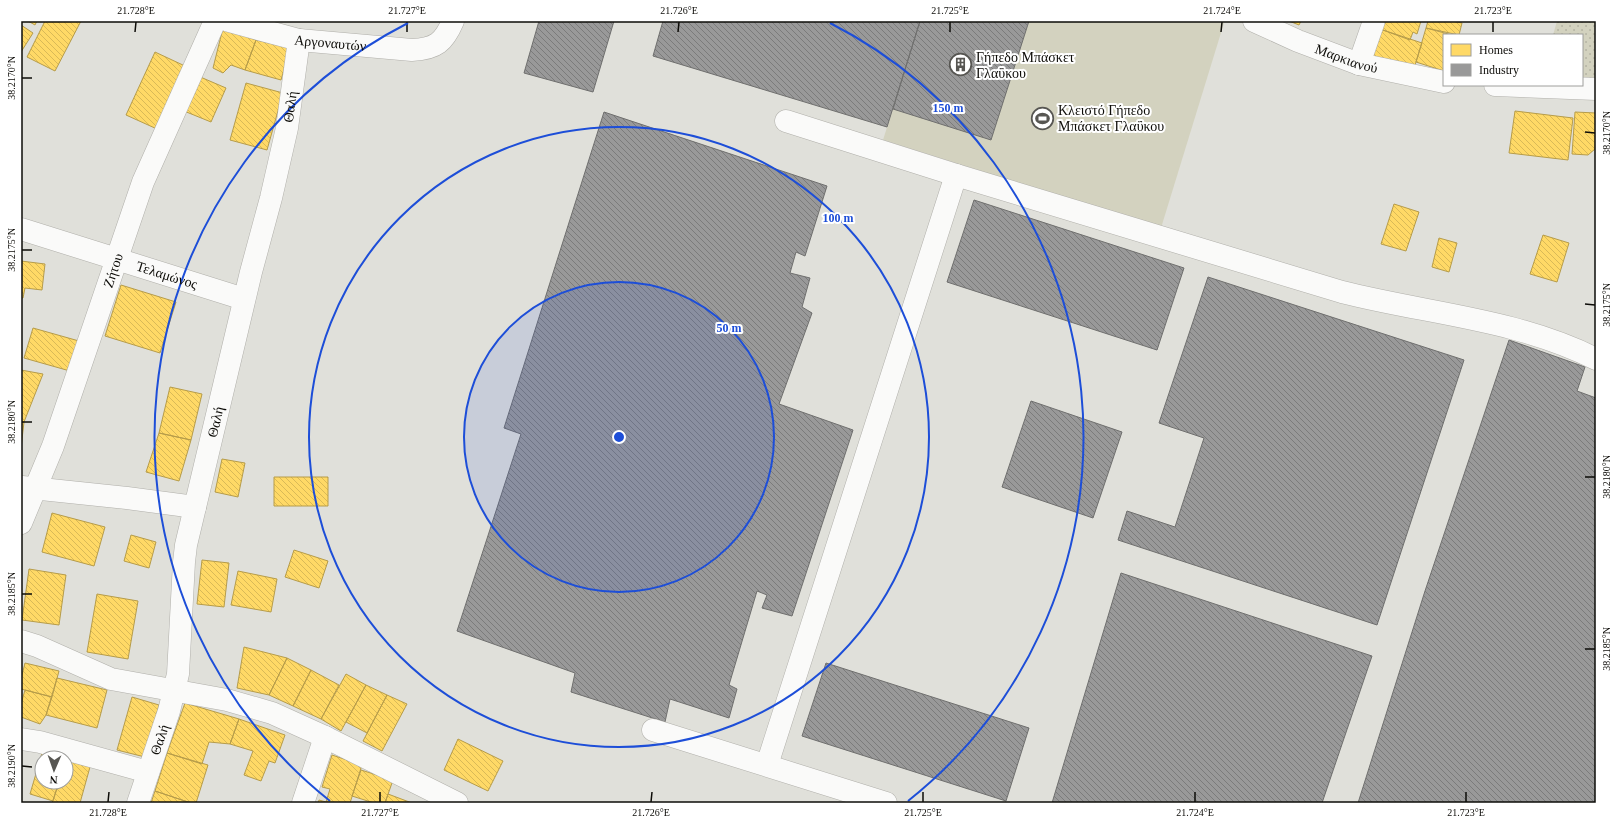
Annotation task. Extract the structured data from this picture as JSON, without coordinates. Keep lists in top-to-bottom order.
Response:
{
  "streets": {
    "street": [
      "Αργοναυτών",
      "Μαρκιανού",
      "Θαλή",
      "Ζήτου",
      "Τελαμώνος"
    ]
  },
  "crossings": [
    ["Αργοναυτών", "Θαλή"],
    ["Θαλή", "Τελαμώνος"],
    ["Ζήτου", "Τελαμώνος"]
  ],
  "places": {
    "building": ["Γήπεδο Μπάσκετ Γλαΰκου"],
    "sports": ["Κλειστό Γήπεδο Μπάσκετ Γλαΰκου"]
  },
  "legend": ["Homes", "Industry"],
  "north": "bottom",
  "coordinates": [
    "21.728°E",
    "21.727°E",
    "21.726°E",
    "21.725°E",
    "21.724°E",
    "21.723°E",
    "38.2170°N",
    "38.2175°N",
    "38.2180°N",
    "38.2185°N",
    "38.2190°N"
  ],
  "rings": ["150 m", "100 m", "50 m"]
}
